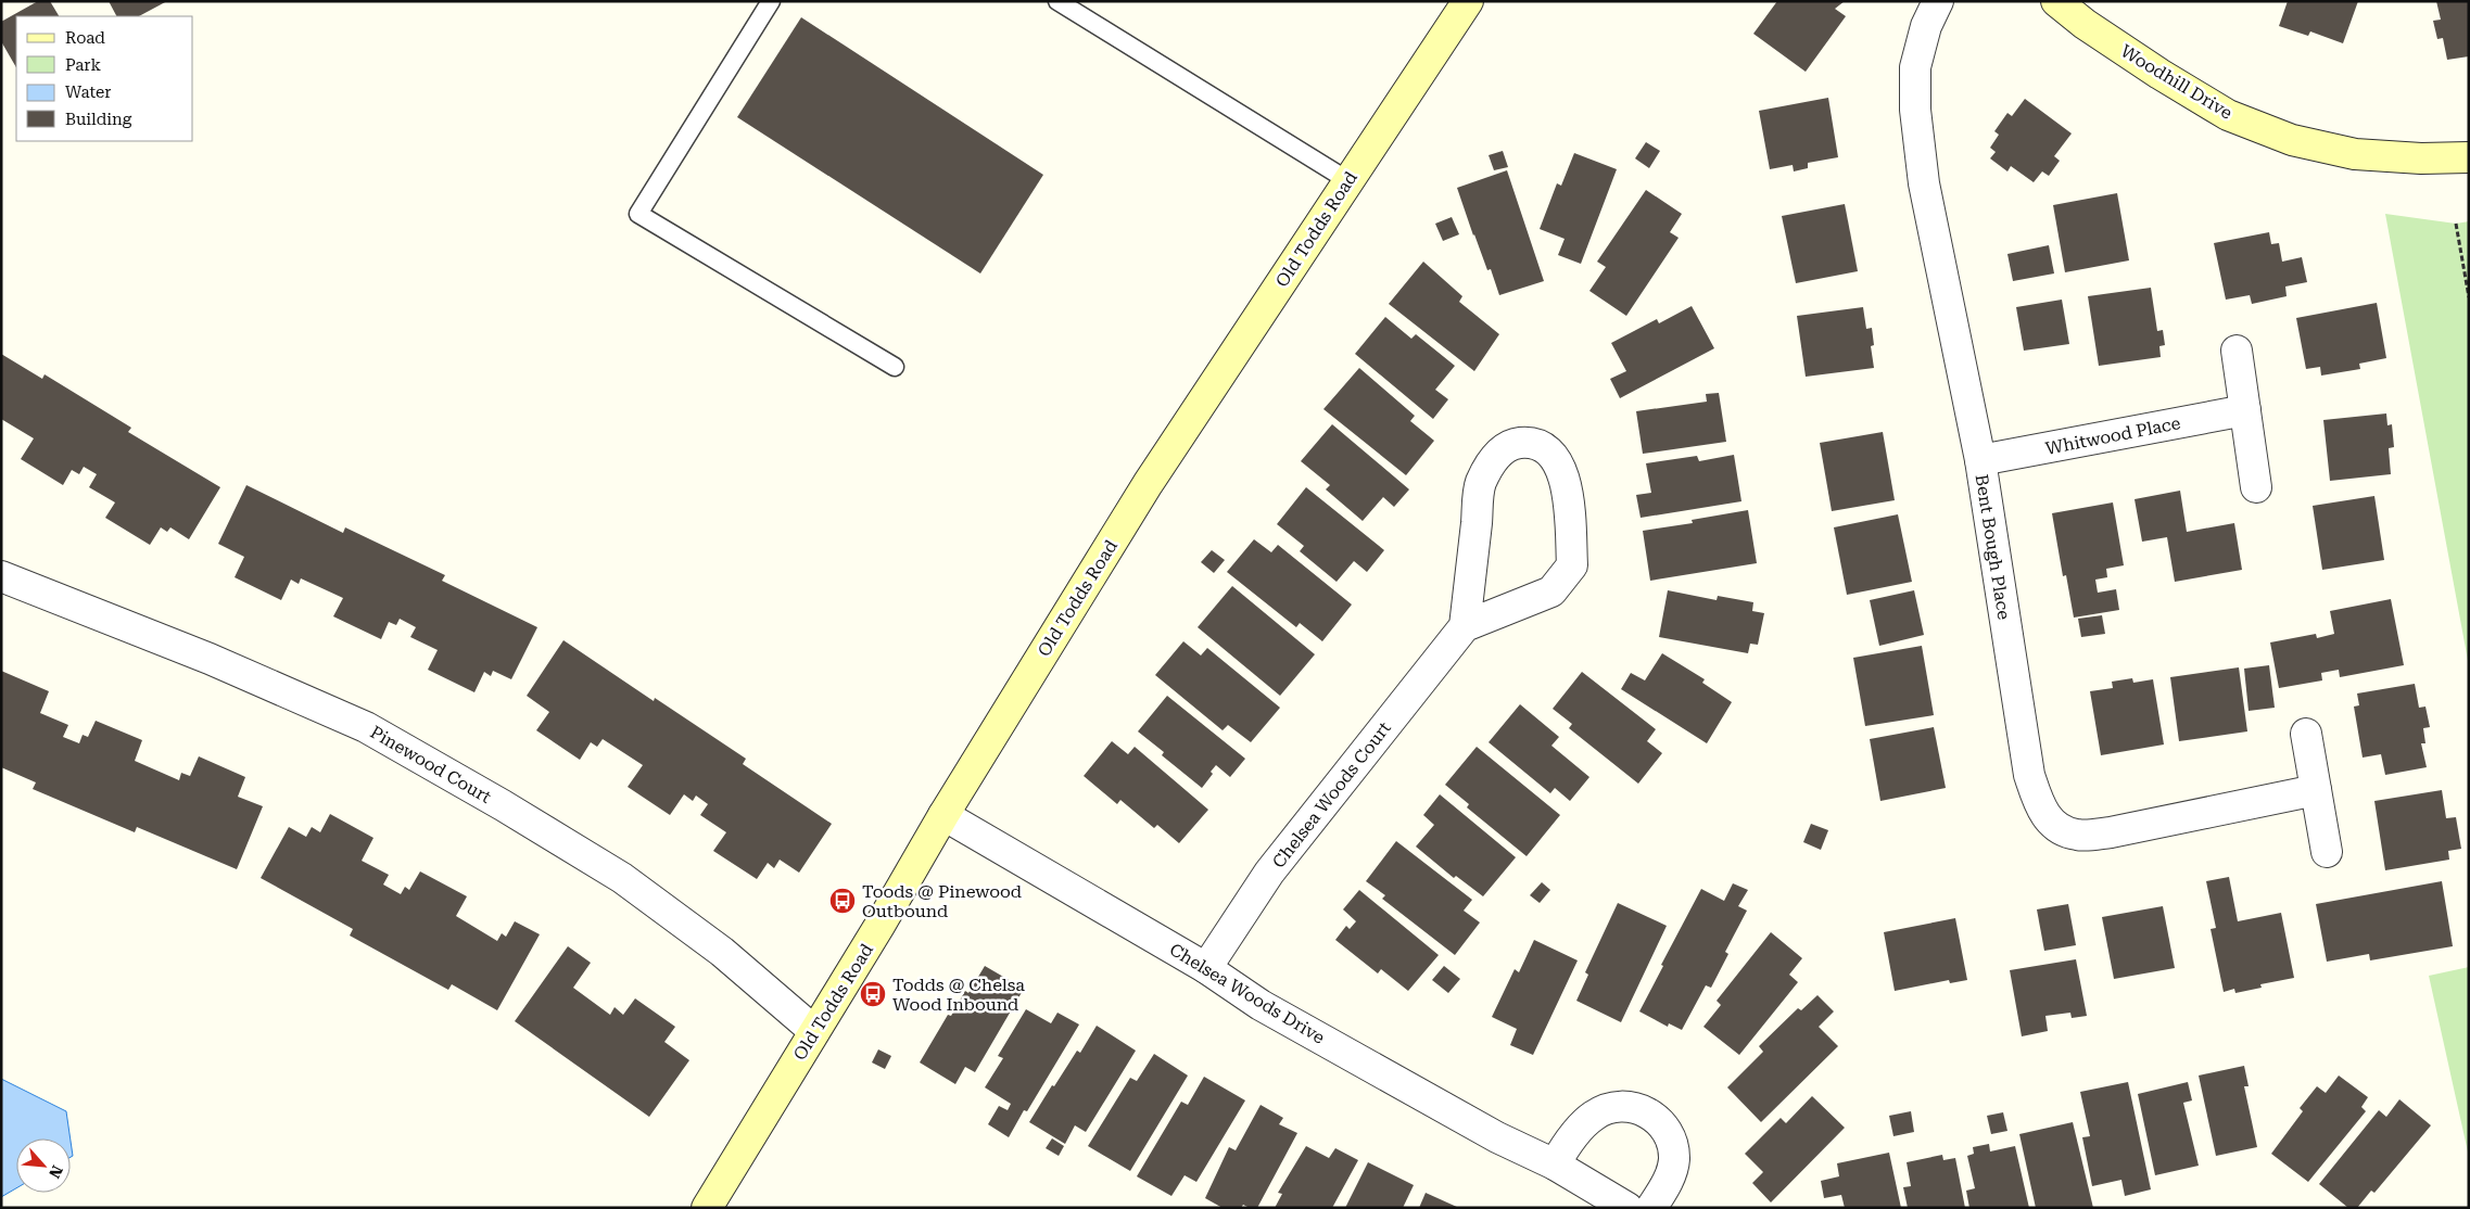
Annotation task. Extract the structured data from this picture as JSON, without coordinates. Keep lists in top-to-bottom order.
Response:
{
  "streets": {
    "main road": ["Woodhill Drive", "Old Todds Road"],
    "street": [
      "Whitwood Place",
      "Bent Bough Place",
      "Pinewood Court",
      "Chelsea Woods Court",
      "Chelsea Woods Drive"
    ]
  },
  "crossings": [
    ["Old Todds Road", "Pinewood Court"],
    ["Old Todds Road", "Chelsea Woods Drive"],
    ["Whitwood Place", "Bent Bough Place"],
    ["Chelsea Woods Court", "Chelsea Woods Drive"]
  ],
  "places": {
    "bus stop": ["Toods @ Pinewood Outbound", "Todds @ Chelsa Wood Inbound"]
  },
  "legend": [
    "Road",
    "Park",
    "Water",
    "Building"
  ],
  "north": "bottom right"
}
